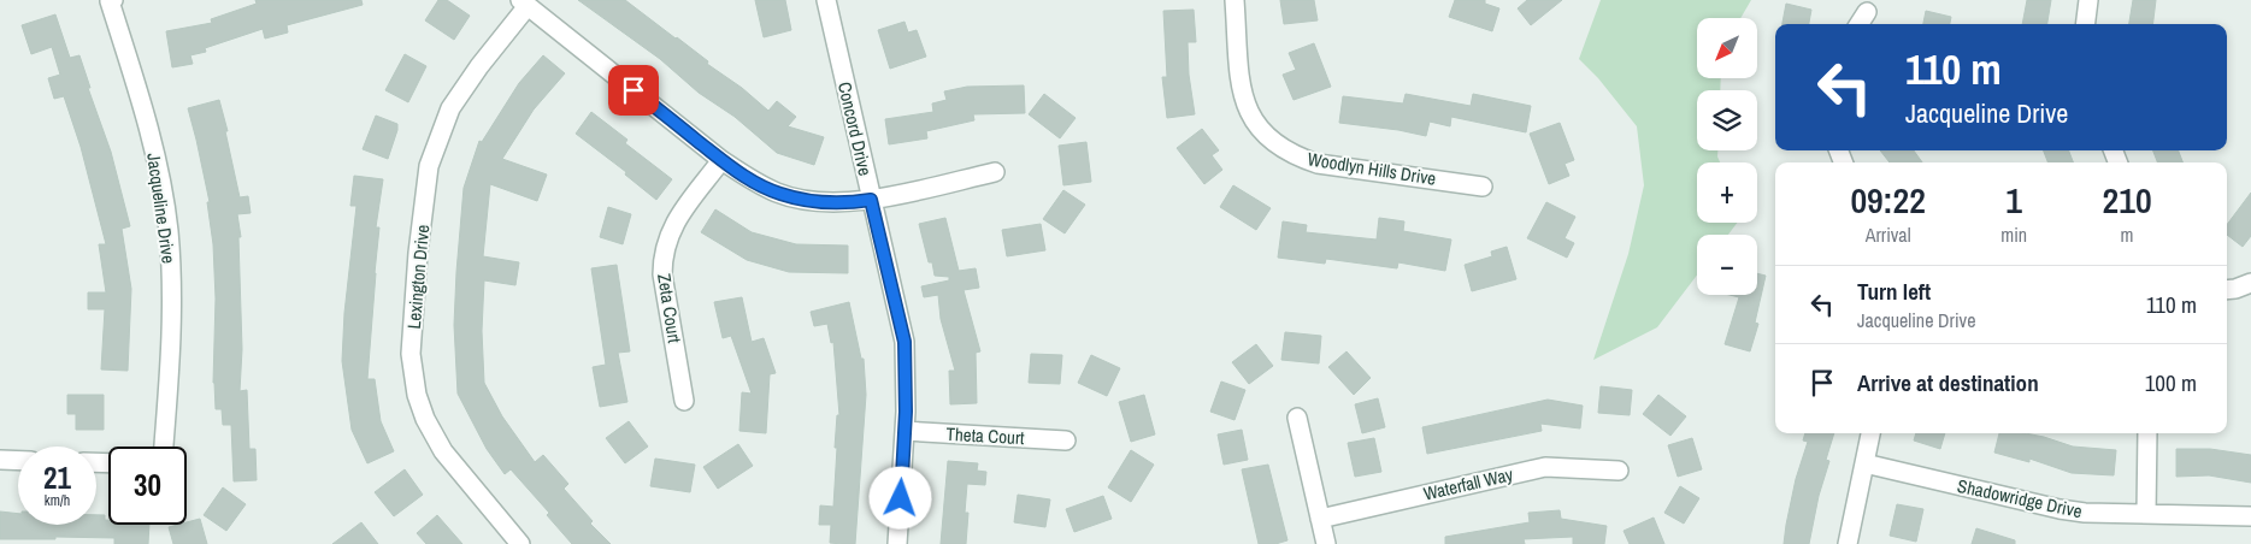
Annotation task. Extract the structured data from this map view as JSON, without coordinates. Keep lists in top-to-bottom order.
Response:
{
  "streets": {
    "street": [
      "Concord Drive",
      "Woodlyn Hills Drive",
      "Jacqueline Drive",
      "Lexington Drive",
      "Zeta Court",
      "Theta Court",
      "Waterfall Way",
      "Shadowridge Drive"
    ]
  },
  "crossings": [
    ["Concord Drive", "Theta Court"]
  ],
  "north": "bottom left",
  "page": {
    "map_buttons": ["+", "−"],
    "turn": ["110 m", "Jacqueline Drive"],
    "eta": [
      "09:22",
      "Arrival",
      "1",
      "min",
      "210",
      "m"
    ],
    "list": [
      {
        "name": "Turn left",
        "note": "Jacqueline Drive",
        "value": "110 m"
      },
      {
        "name": "Arrive at destination",
        "value": "100 m"
      }
    ],
    "speed": "21 km/h",
    "limit": "30"
  }
}
